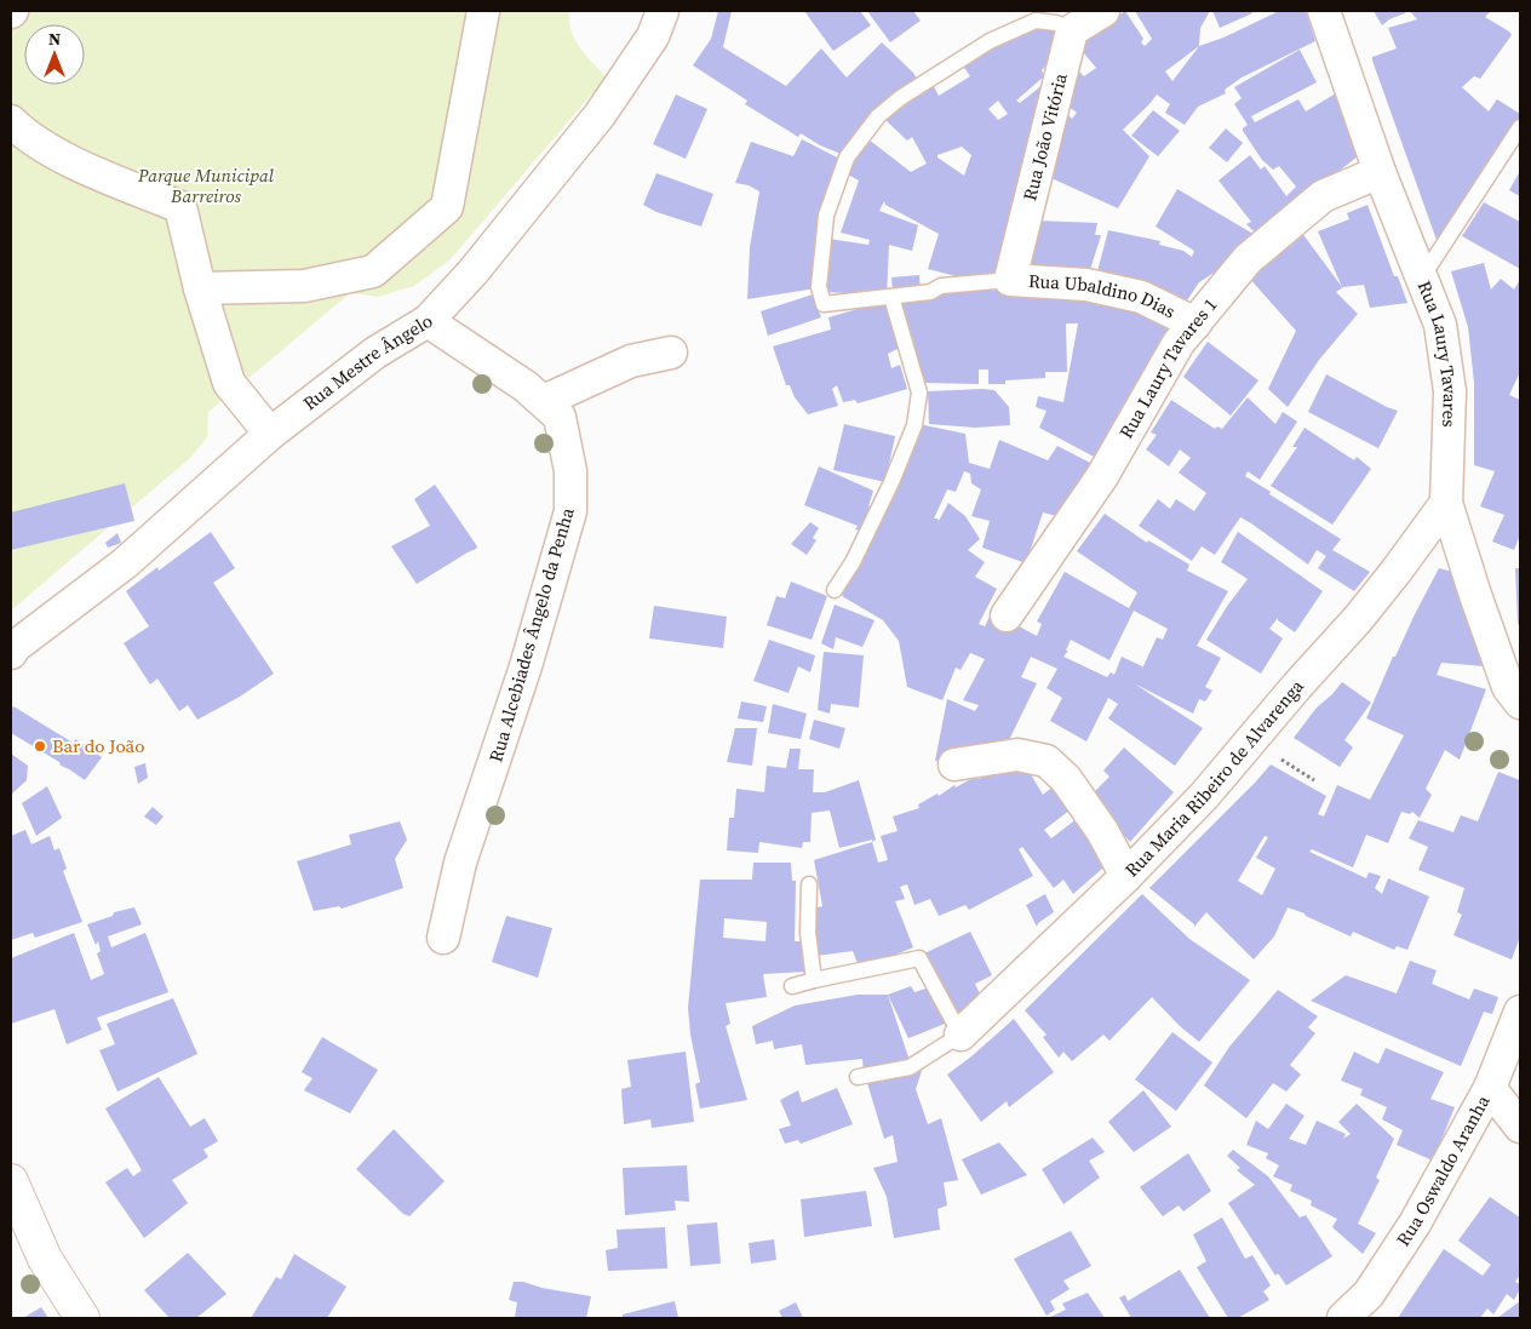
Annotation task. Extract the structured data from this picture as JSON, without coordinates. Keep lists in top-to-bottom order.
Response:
{
  "streets": {
    "street": [
      "Rua João Vitória",
      "Rua Ubaldino Dias",
      "Rua Laury Tavares",
      "Rua Mestre Ângelo",
      "Rua Laury Tavares 1",
      "Rua Alcebiades Ângelo da Penha",
      "Rua Maria Ribeiro de Alvarenga",
      "Rua Oswaldo Aranha"
    ]
  },
  "crossings": [
    ["Rua João Vitória", "Rua Ubaldino Dias"],
    ["Rua Ubaldino Dias", "Rua Laury Tavares 1"],
    ["Rua Laury Tavares", "Rua Laury Tavares 1"],
    ["Rua Laury Tavares", "Rua Maria Ribeiro de Alvarenga"],
    ["Rua Mestre Ângelo", "Rua Alcebiades Ângelo da Penha"]
  ],
  "parks": ["Parque Municipal Barreiros"],
  "places": ["Bar do João"],
  "north": "top"
}
